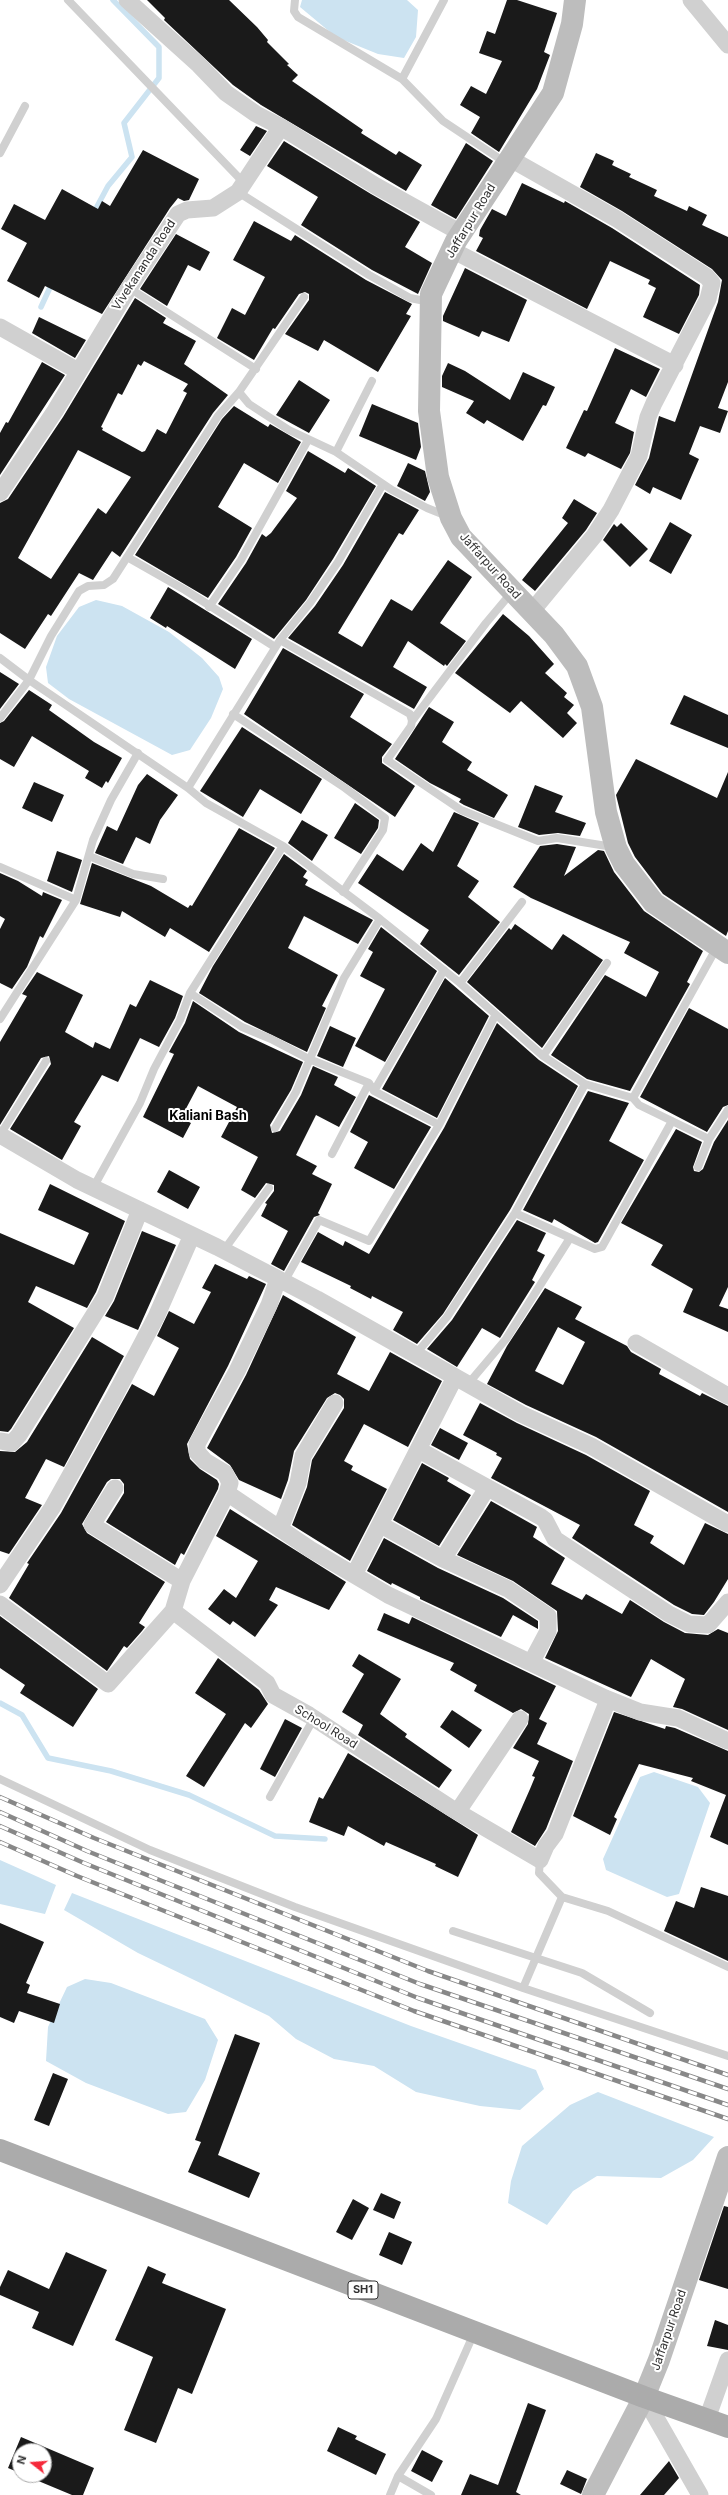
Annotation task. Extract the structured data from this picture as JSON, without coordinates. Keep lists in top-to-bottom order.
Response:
{
  "streets": {
    "main road": ["SH1"],
    "street": ["Jaffarpur Road", "Vivekananda Road", "School Road"]
  },
  "crossings": [
    ["Jaffarpur Road", "SH1"]
  ],
  "districts": ["Kaliani Bash"],
  "north": "left"
}
